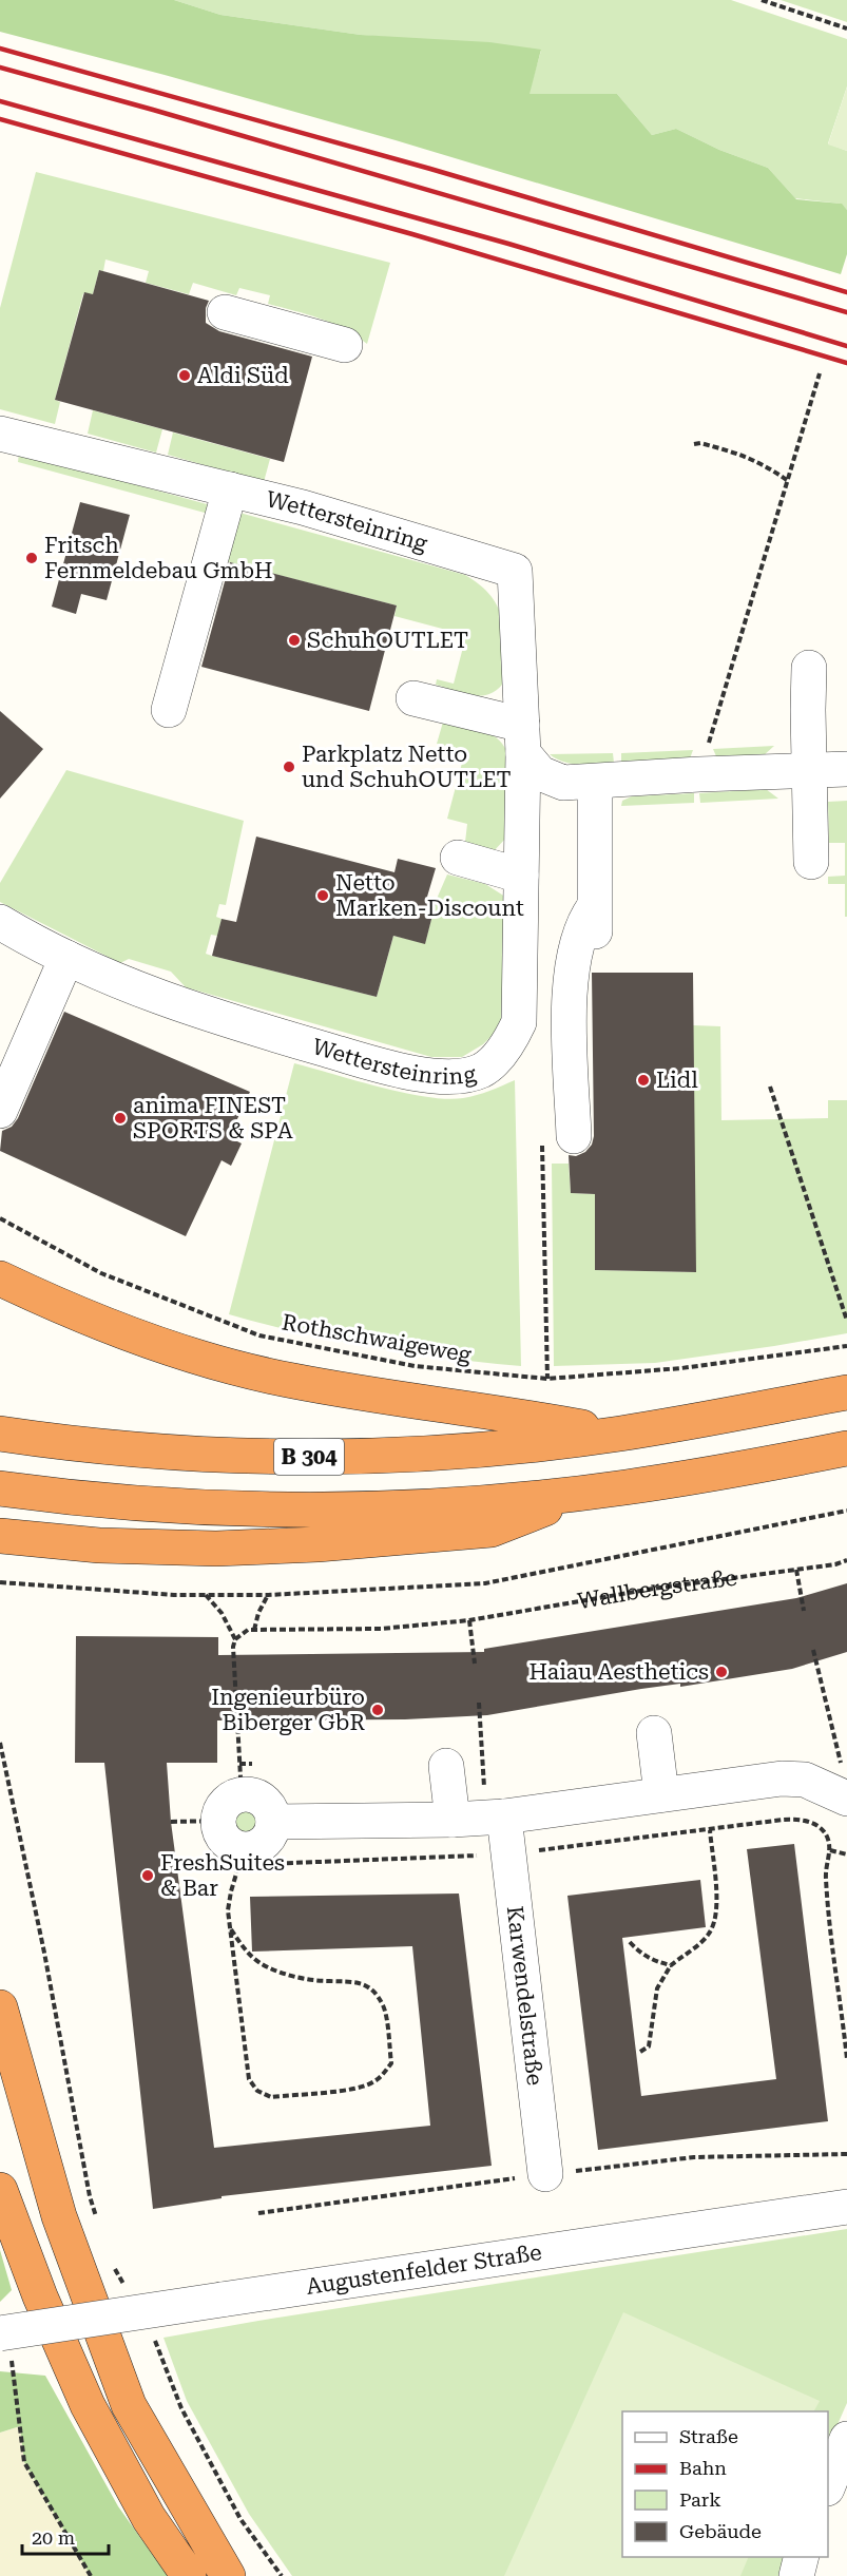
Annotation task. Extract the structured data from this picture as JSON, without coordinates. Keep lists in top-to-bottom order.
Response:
{
  "streets": {
    "highway": ["B 304"],
    "street": ["Wettersteinring", "Karwendelstraße", "Augustenfelder Straße"],
    "path": ["Rothschwaigeweg", "Wallbergstraße"]
  },
  "places": [
    "Aldi Süd",
    "Fritsch Fernmeldebau GmbH",
    "SchuhOUTLET",
    "Parkplatz Netto und SchuhOUTLET",
    "Netto Marken-Discount",
    "Lidl",
    "anima FINEST SPORTS & SPA",
    "Haiau Aesthetics",
    "Ingenieurbüro Biberger GbR",
    "FreshSuites & Bar"
  ],
  "legend": [
    "Straße",
    "Bahn",
    "Park",
    "Gebäude"
  ],
  "scale_bar": "20 m"
}
